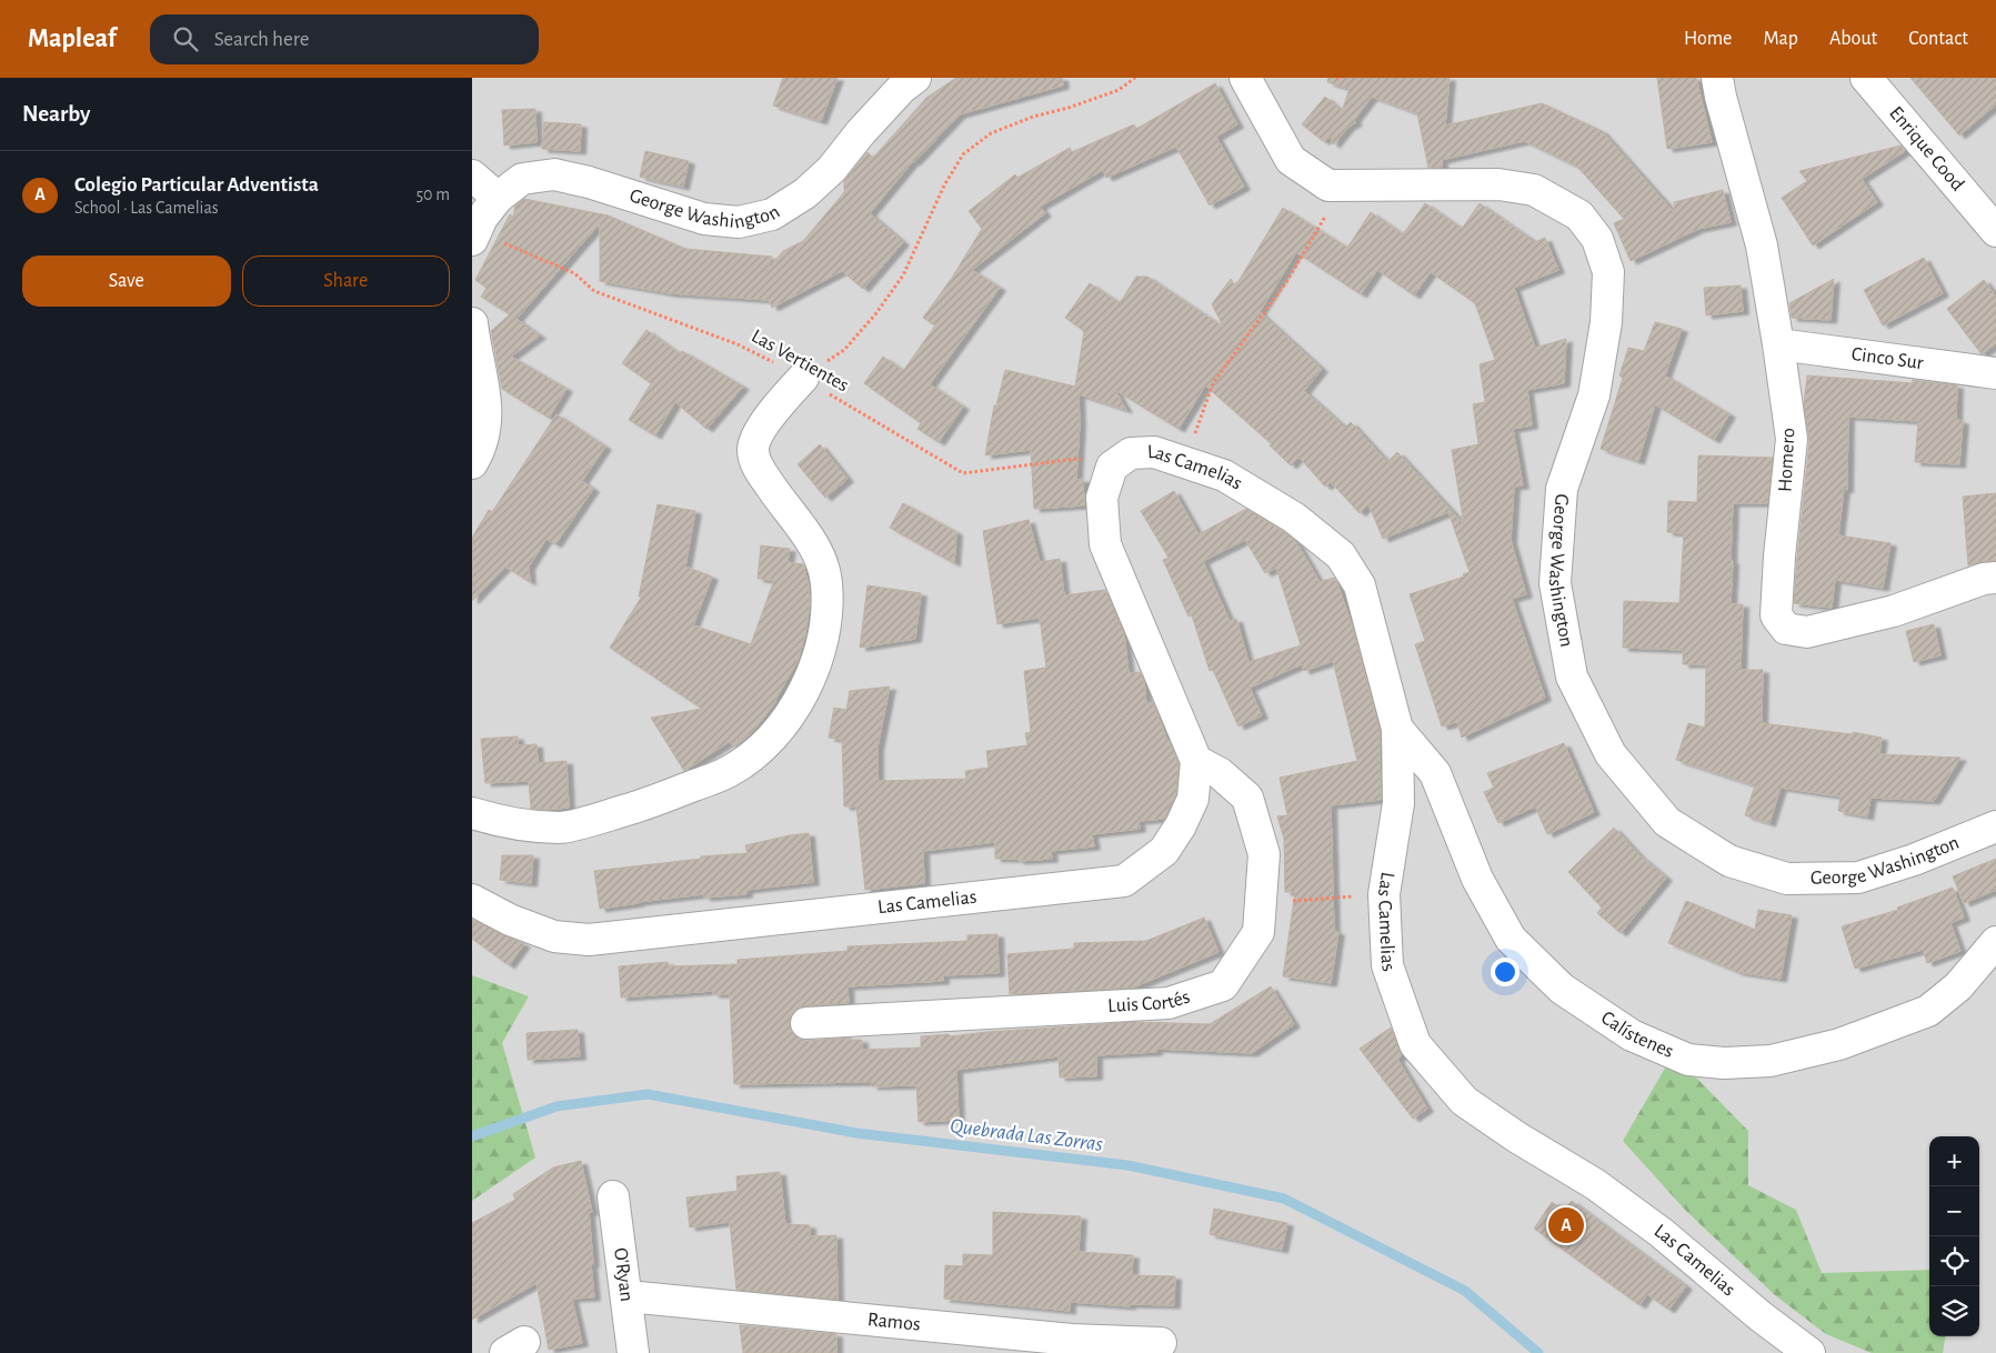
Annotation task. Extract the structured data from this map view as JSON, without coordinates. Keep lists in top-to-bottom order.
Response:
{
  "streets": {
    "street": [
      "Enrique Cood",
      "George Washington",
      "Cinco Sur",
      "Homero",
      "Las Camelias",
      "Luis Cortés",
      "Calístenes",
      "O'Ryan",
      "Ramos"
    ],
    "path": ["Las Vertientes"]
  },
  "crossings": [
    ["George Washington", "Las Vertientes"],
    ["Cinco Sur", "Homero"],
    ["Las Vertientes", "Las Camelias"],
    ["Las Camelias", "Luis Cortés"],
    ["Las Camelias", "Calístenes"],
    ["O'Ryan", "Ramos"]
  ],
  "water": ["Quebrada Las Zorras"],
  "page": {
    "header": "Mapleaf",
    "search": "Search here",
    "nav": [
      "Home",
      "Map",
      "About",
      "Contact"
    ],
    "heading": "Nearby",
    "list": [
      {
        "mark": "A",
        "name": "Colegio Particular Adventista",
        "note": "School · Las Camelias",
        "value": "50 m"
      }
    ],
    "buttons": ["Save", "Share"],
    "map_buttons": ["+", "−"],
    "pins": "A"
  }
}
